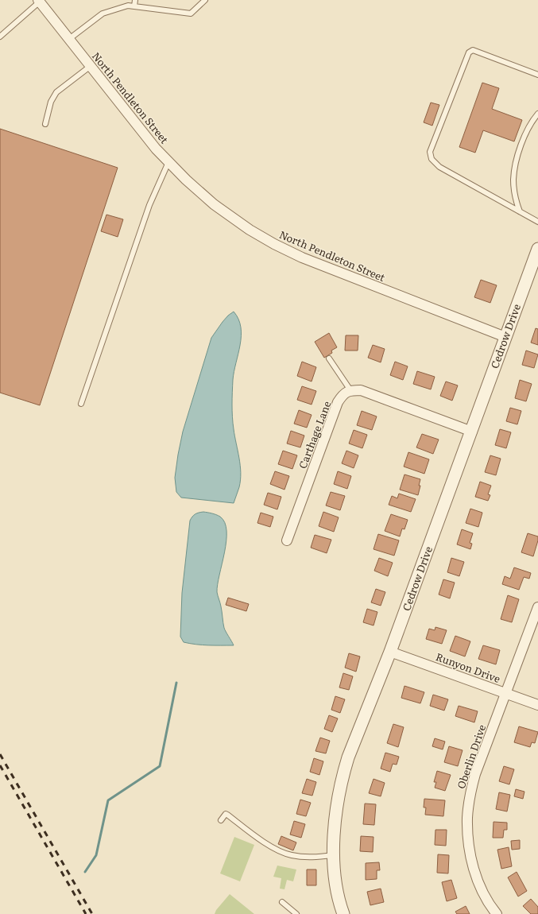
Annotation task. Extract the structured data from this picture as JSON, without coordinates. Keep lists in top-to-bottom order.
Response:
{
  "streets": {
    "street": [
      "North Pendleton Street",
      "Cedrow Drive",
      "Carthage Lane",
      "Runyon Drive",
      "Oberlin Drive"
    ]
  },
  "crossings": [
    ["North Pendleton Street", "Cedrow Drive"],
    ["Cedrow Drive", "Runyon Drive"],
    ["Runyon Drive", "Oberlin Drive"]
  ]
}
